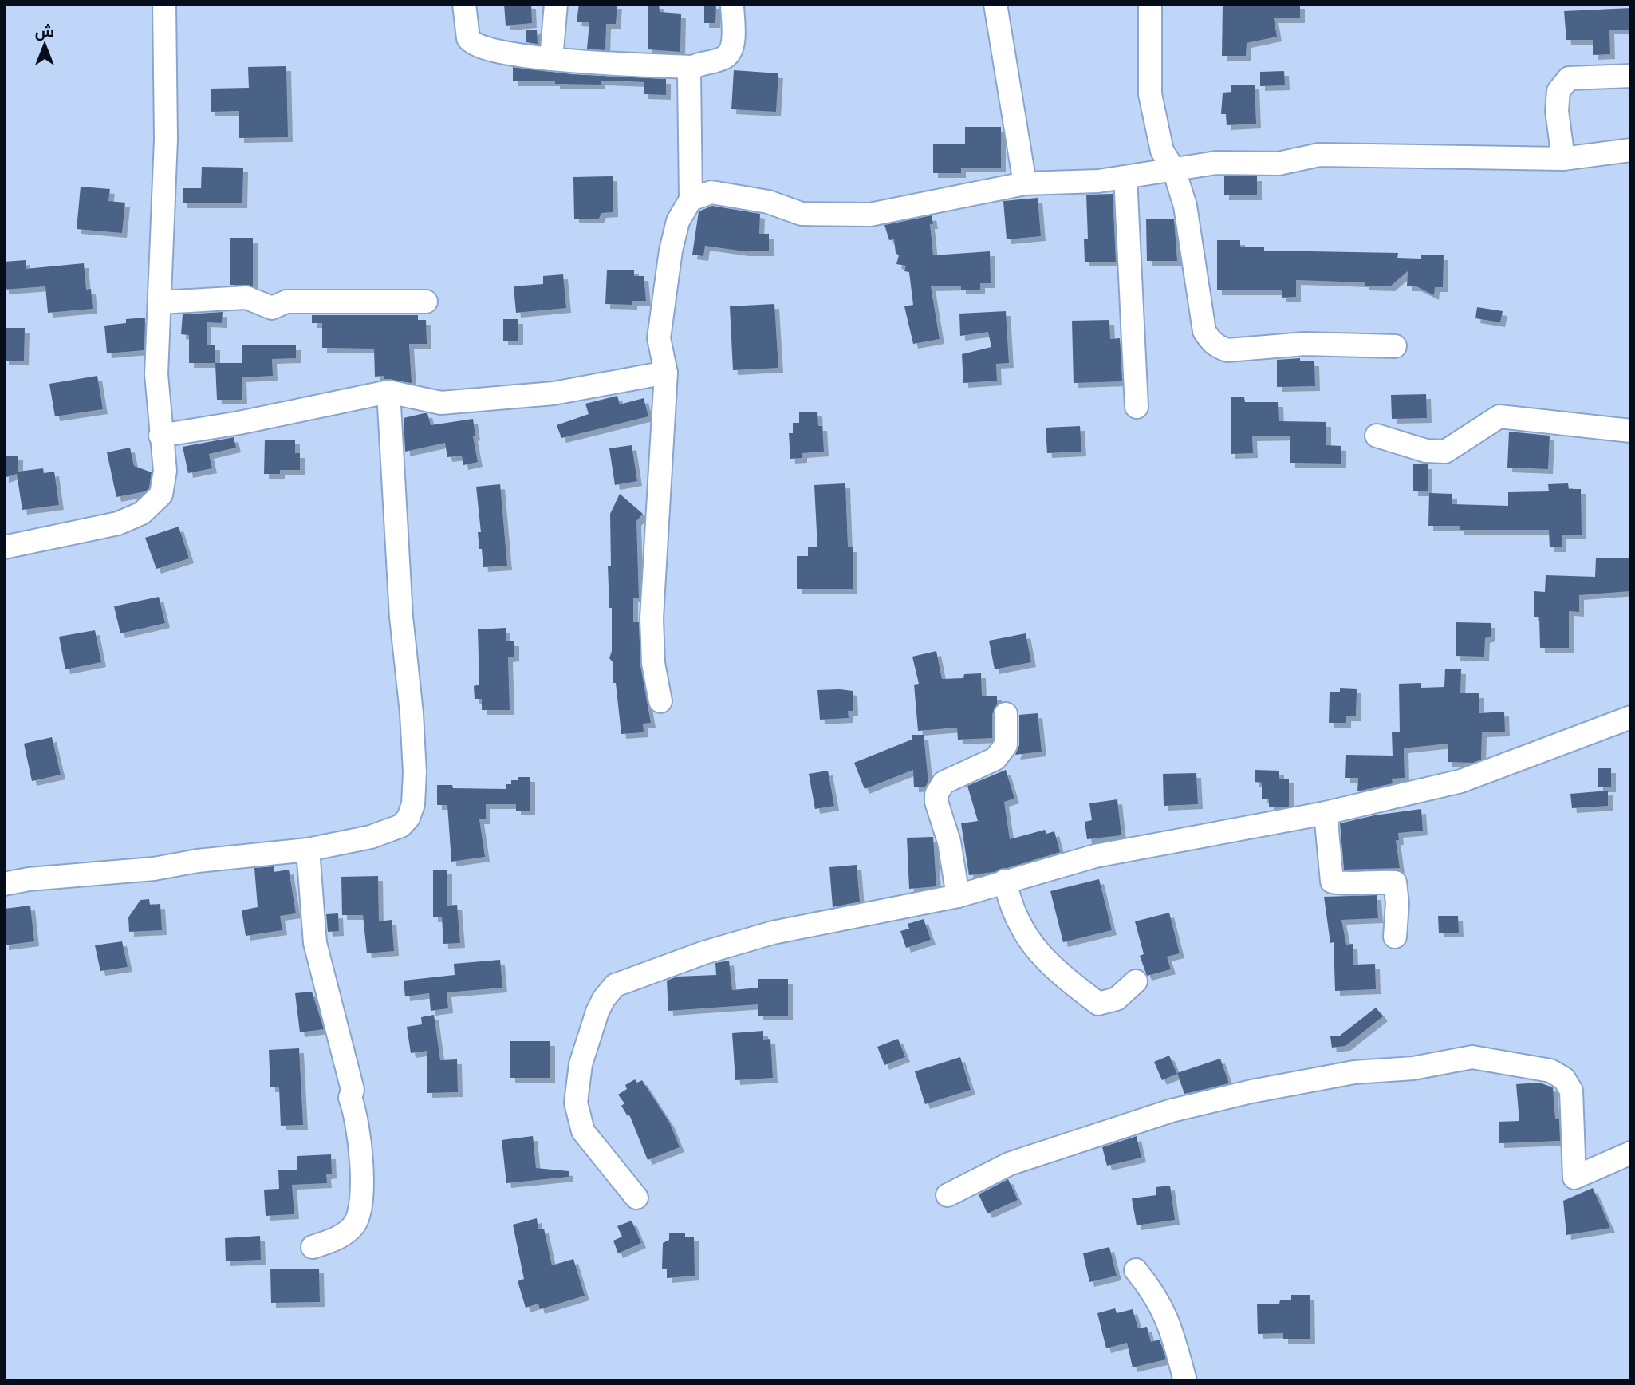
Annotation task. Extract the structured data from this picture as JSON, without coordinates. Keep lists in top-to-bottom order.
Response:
{
  "north": "top"
}
